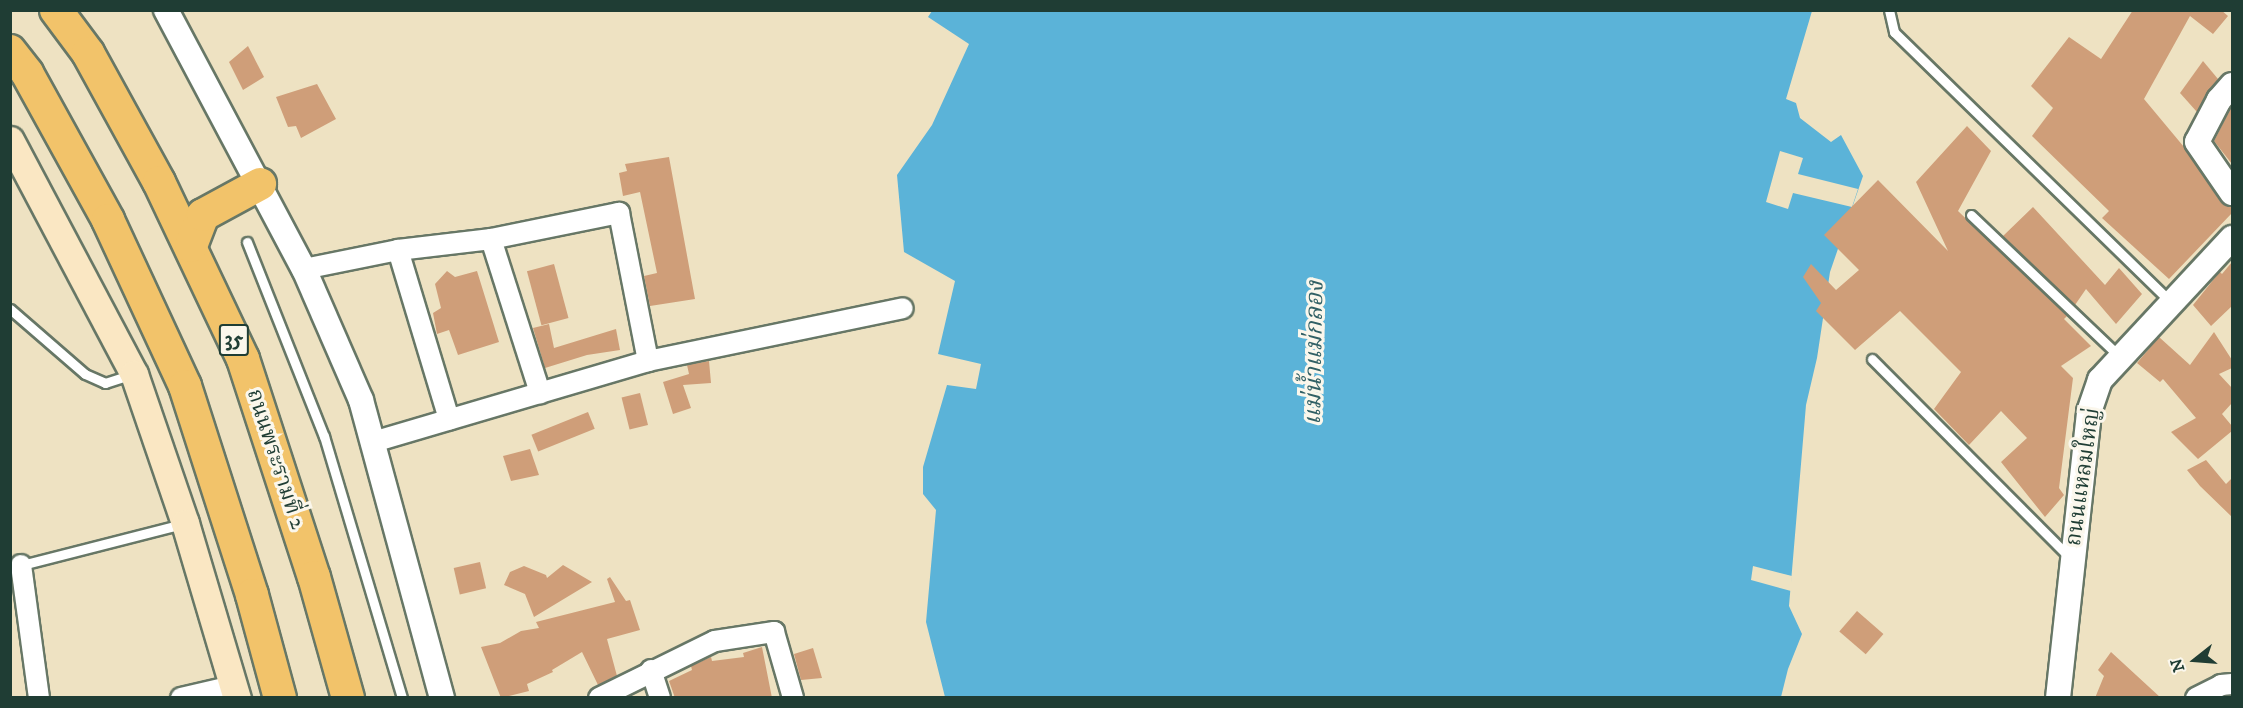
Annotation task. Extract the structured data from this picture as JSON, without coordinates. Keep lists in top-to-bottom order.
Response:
{
  "streets": {
    "highway": ["35", "ถนนพระรามที่ 2"],
    "street": ["ถนนแหลมใหญ่"]
  },
  "water": ["แม่น้ำแม่กลอง"],
  "north": "left"
}
